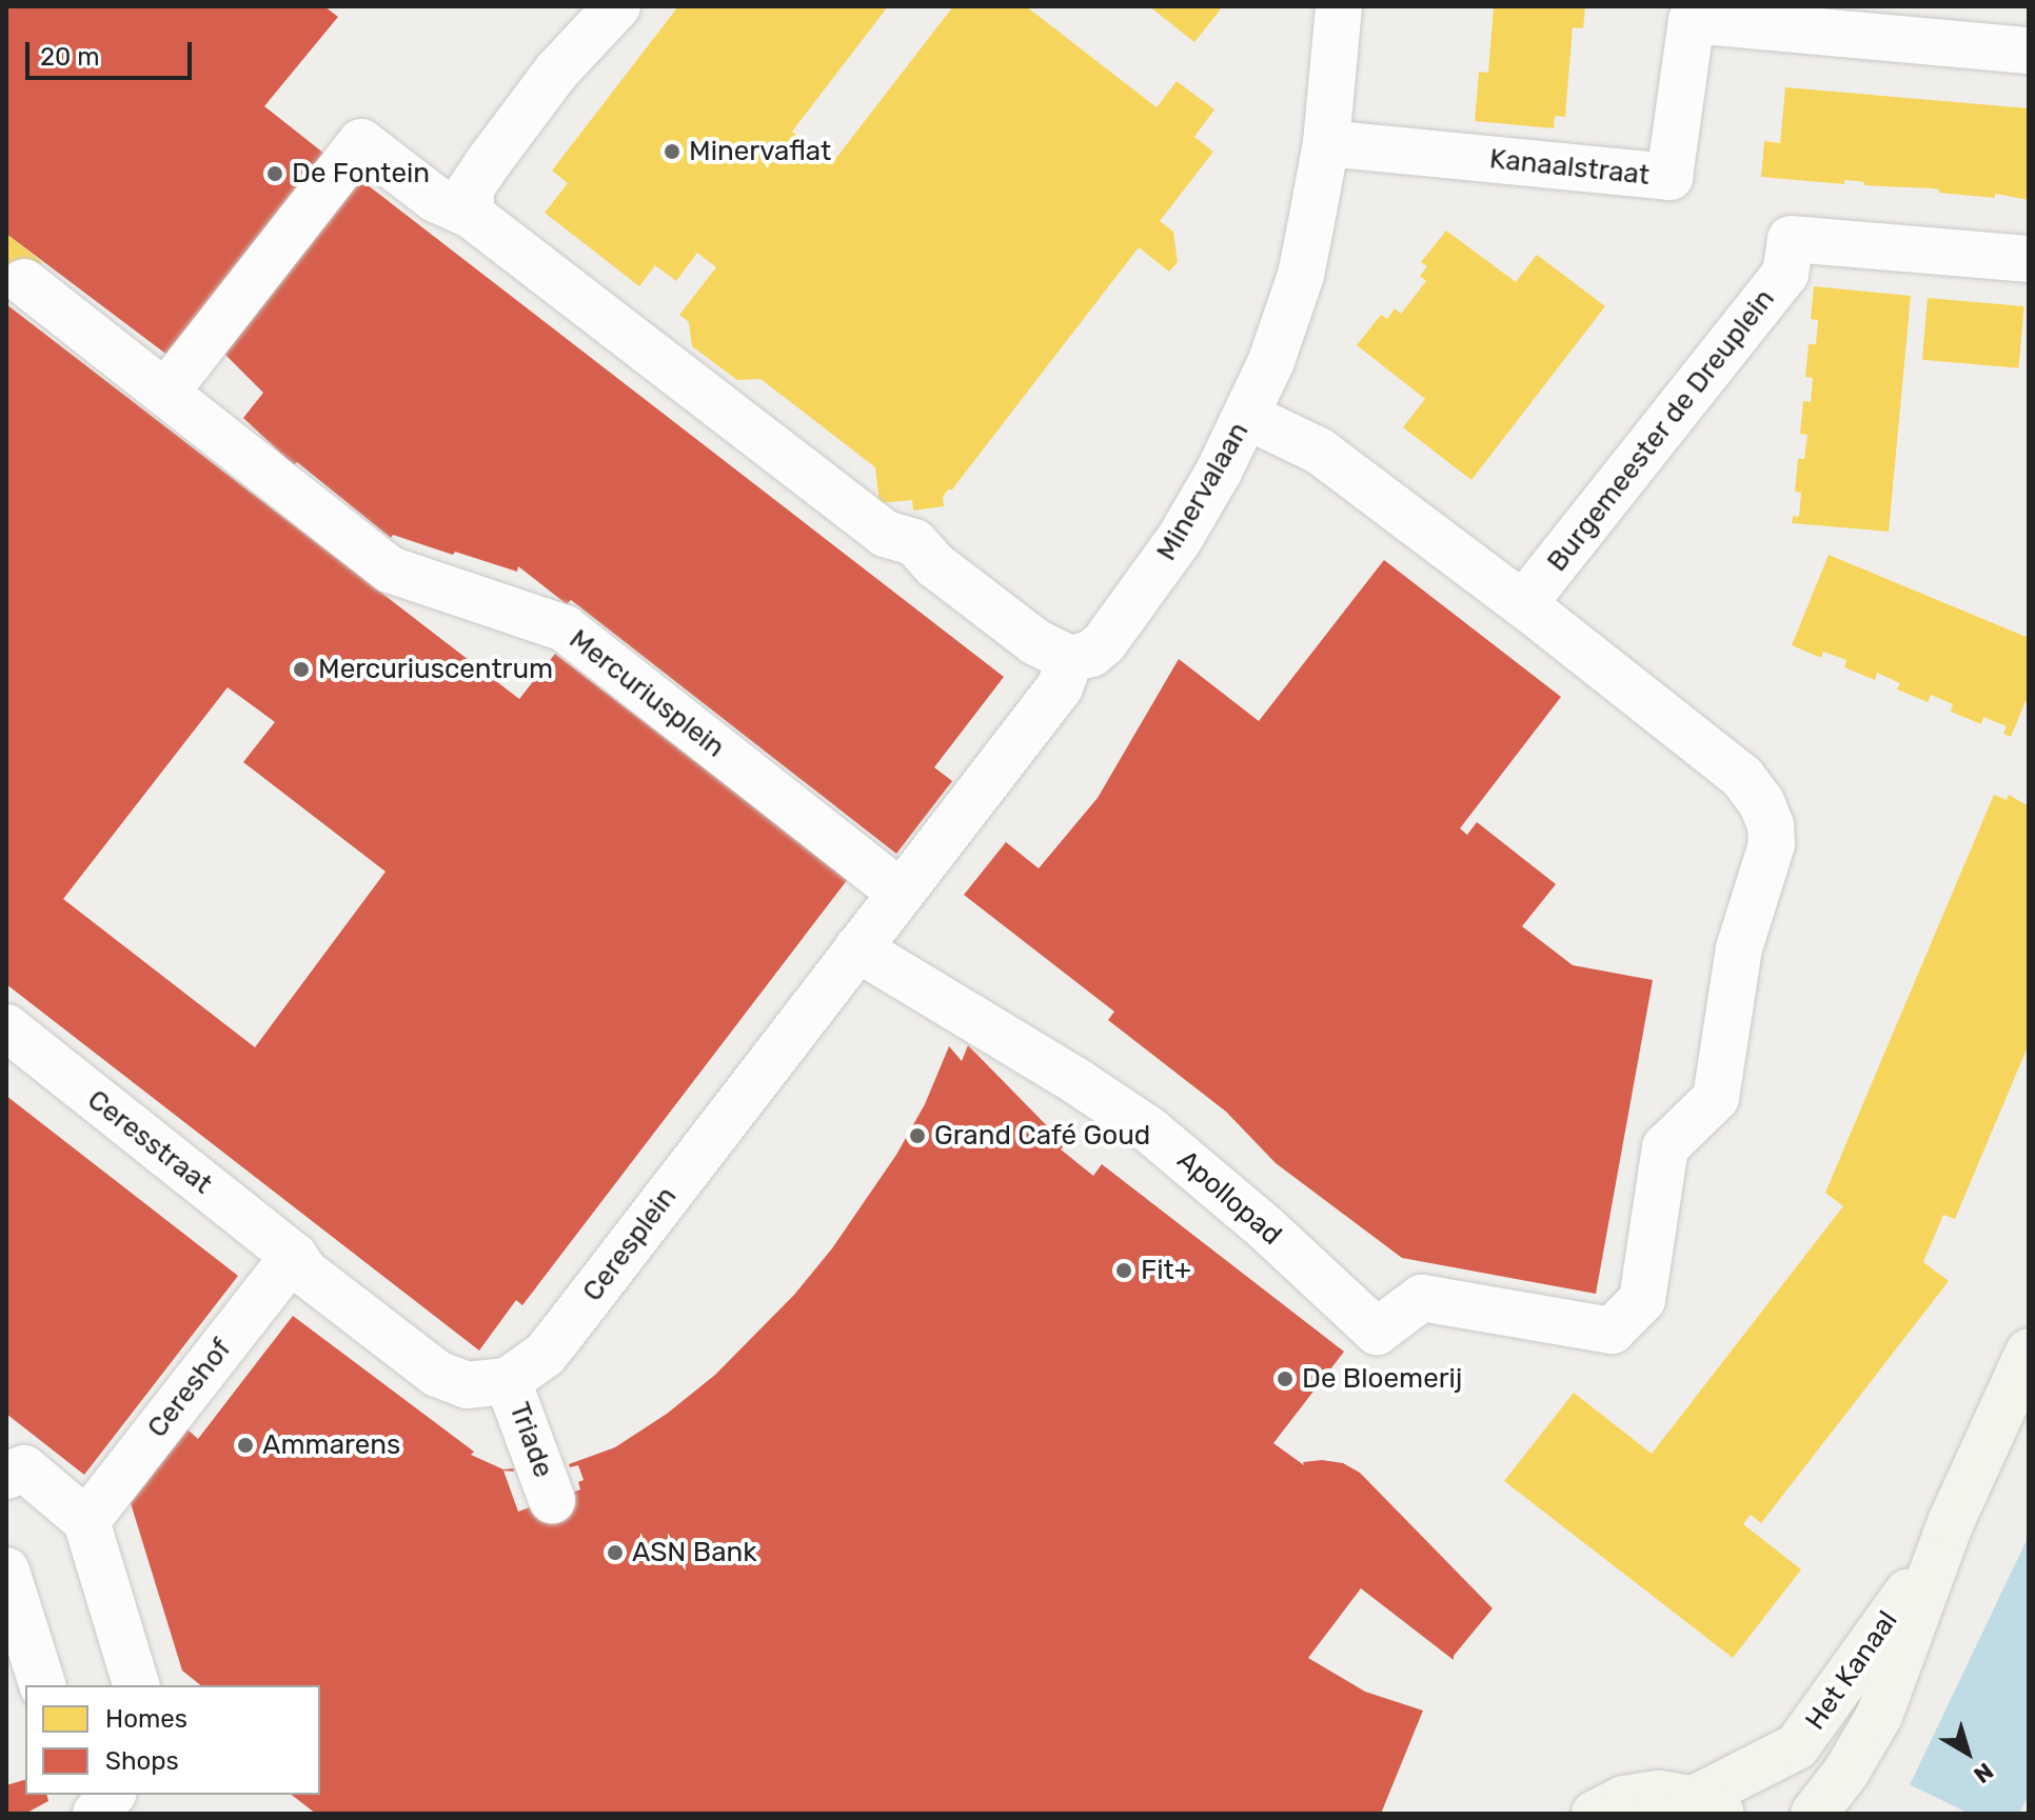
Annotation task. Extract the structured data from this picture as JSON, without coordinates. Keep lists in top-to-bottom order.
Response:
{
  "streets": {
    "main road": ["Het Kanaal"],
    "street": [
      "Kanaalstraat",
      "Burgemeester de Dreuplein",
      "Minervalaan",
      "Mercuriusplein",
      "Ceresstraat",
      "Apollopad",
      "Ceresplein",
      "Cereshof",
      "Triade"
    ]
  },
  "crossings": [
    ["Kanaalstraat", "Minervalaan"],
    ["Burgemeester de Dreuplein", "Apollopad"],
    ["Mercuriusplein", "Ceresplein"],
    ["Ceresstraat", "Cereshof"],
    ["Apollopad", "Ceresplein"],
    ["Ceresplein", "Triade"]
  ],
  "places": [
    "Minervaflat",
    "De Fontein",
    "Mercuriuscentrum",
    "Grand Café Goud",
    "Fit+",
    "De Bloemerij",
    "Ammarens",
    "ASN Bank"
  ],
  "legend": ["Homes", "Shops"],
  "scale_bar": "20 m",
  "north": "bottom right"
}
